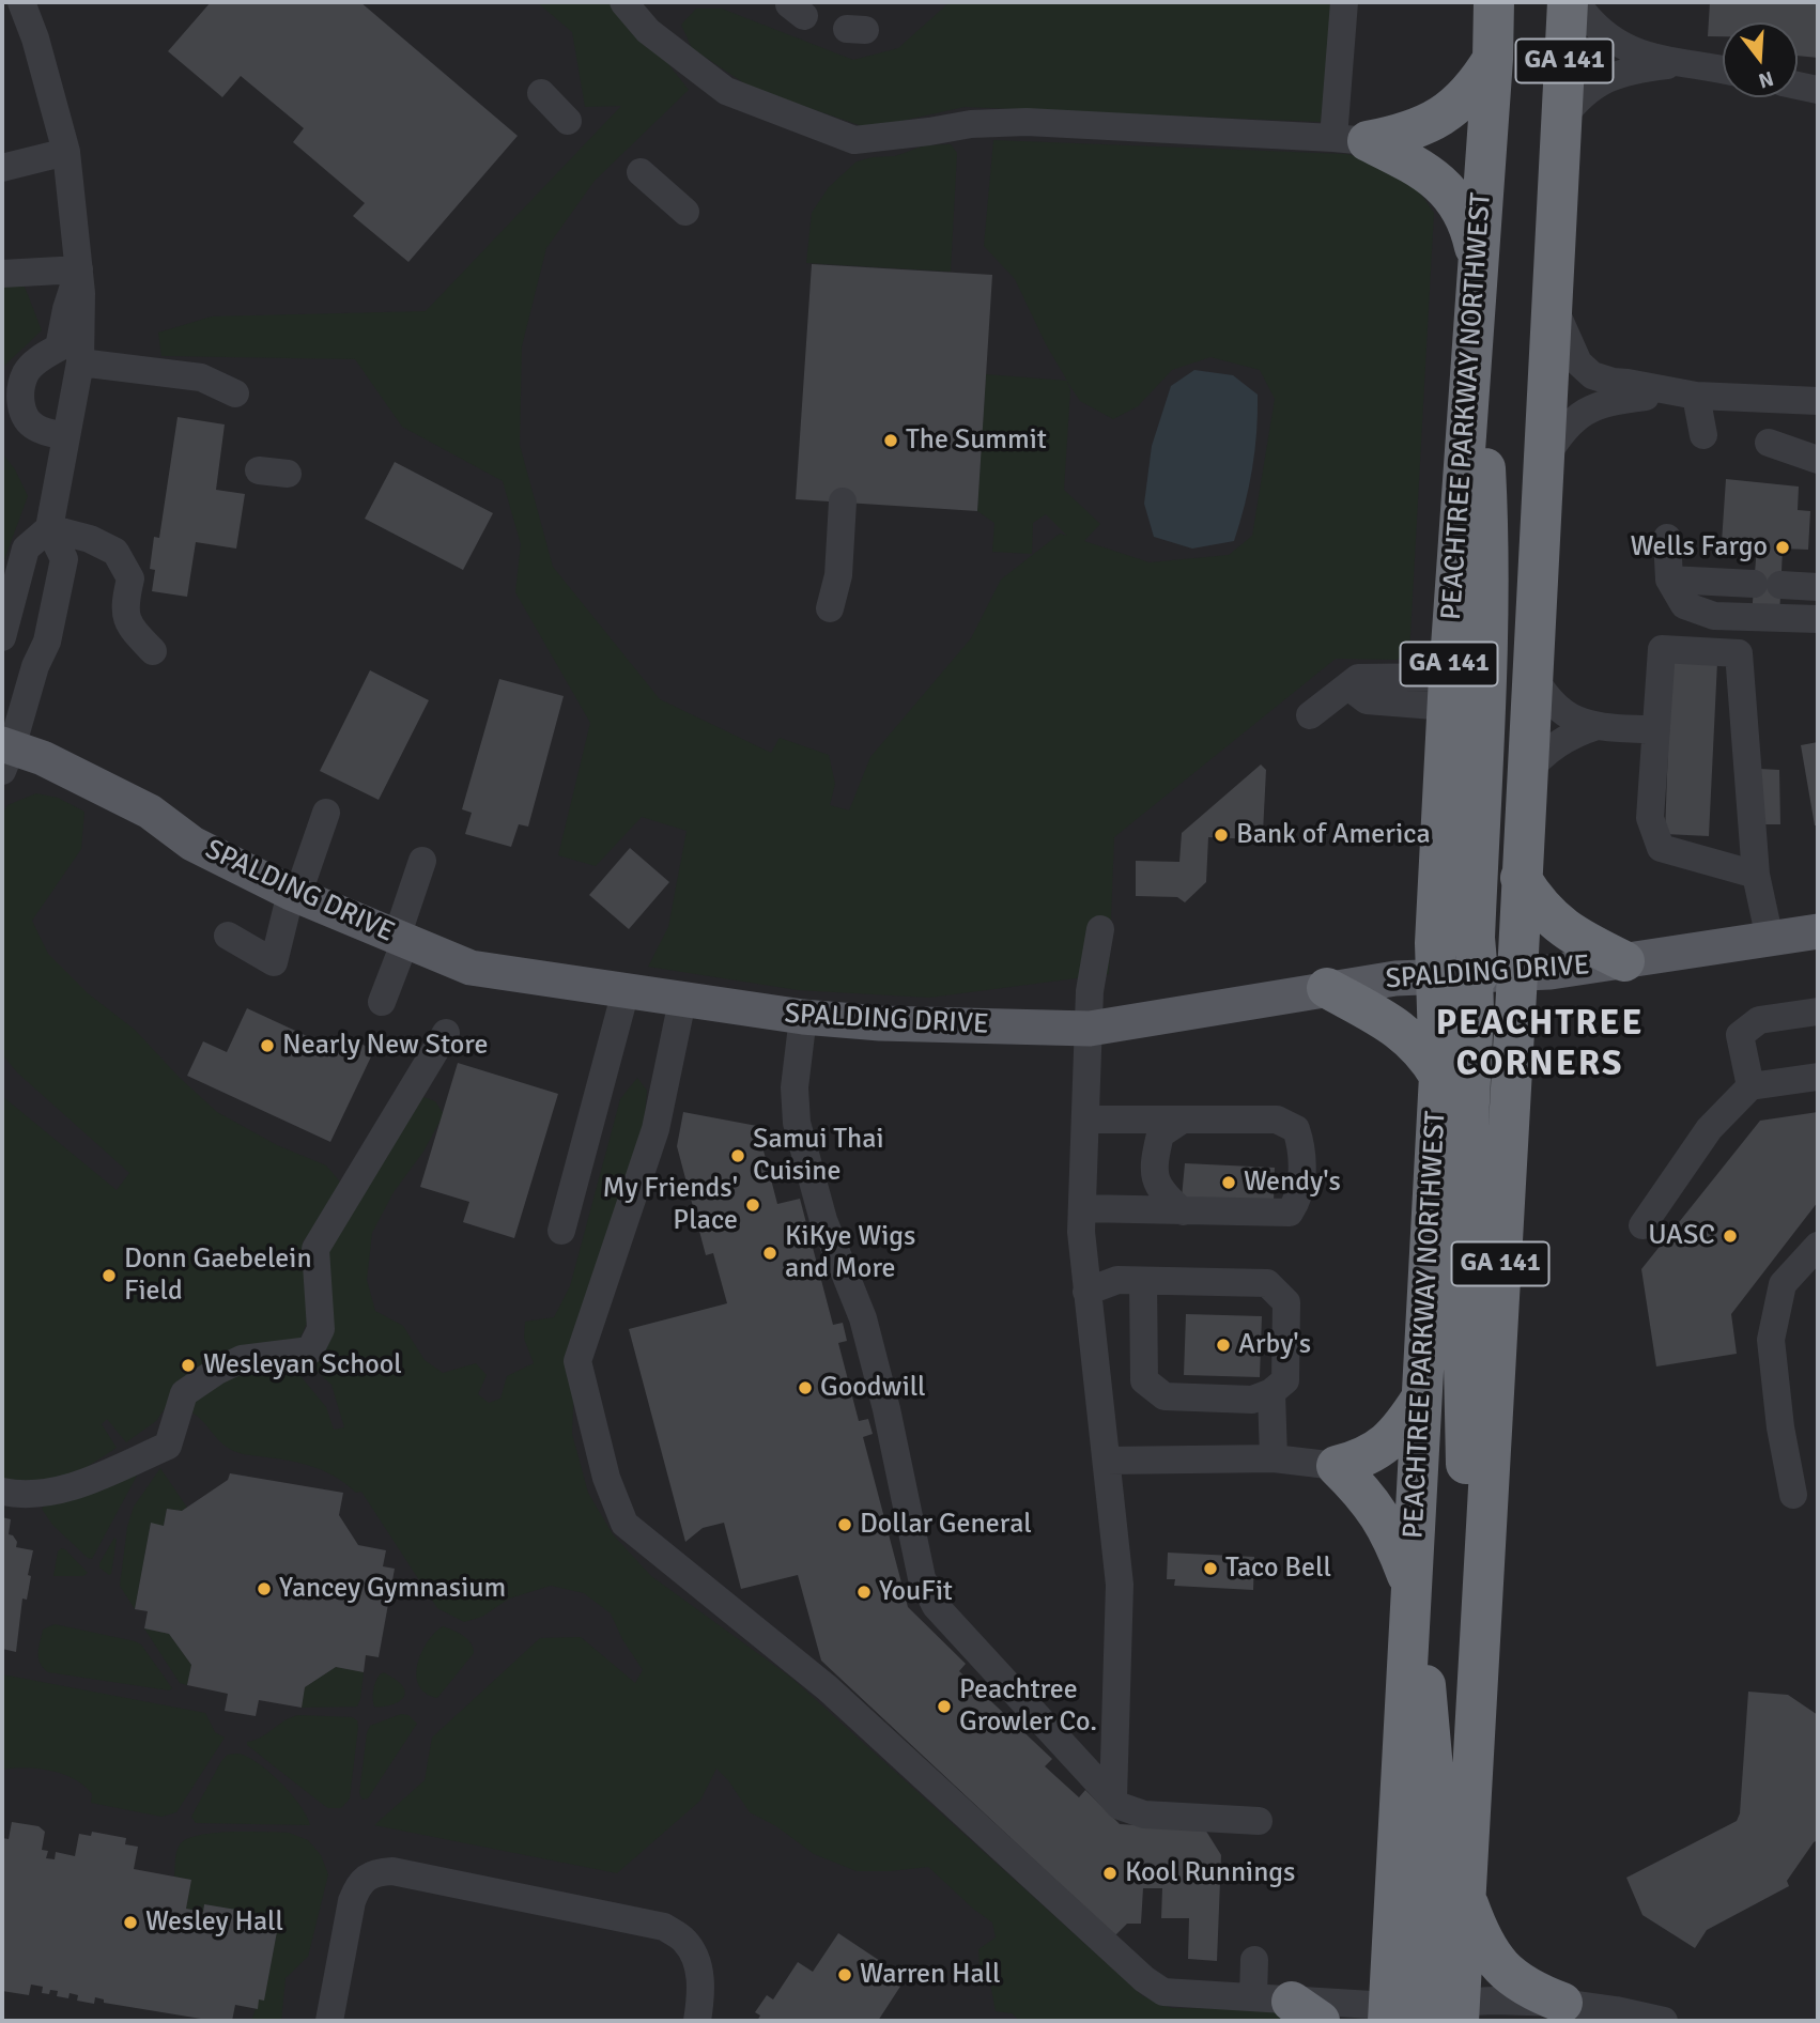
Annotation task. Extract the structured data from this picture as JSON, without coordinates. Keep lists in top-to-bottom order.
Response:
{
  "streets": {
    "highway": ["GA 141", "PEACHTREE PARKWAY NORTHWEST"],
    "main road": ["SPALDING DRIVE"]
  },
  "crossings": [
    ["PEACHTREE PARKWAY NORTHWEST", "SPALDING DRIVE"]
  ],
  "districts": ["PEACHTREE CORNERS"],
  "places": [
    "The Summit",
    "Wells Fargo",
    "Bank of America",
    "Nearly New Store",
    "Samui Thai Cuisine",
    "Wendy's",
    "My Friends' Place",
    "UASC",
    "KiKye Wigs and More",
    "Donn Gaebelein Field",
    "Arby's",
    "Wesleyan School",
    "Goodwill",
    "Dollar General",
    "Taco Bell",
    "Yancey Gymnasium",
    "YouFit",
    "Peachtree Growler Co.",
    "Kool Runnings",
    "Wesley Hall",
    "Warren Hall"
  ],
  "north": "bottom"
}
